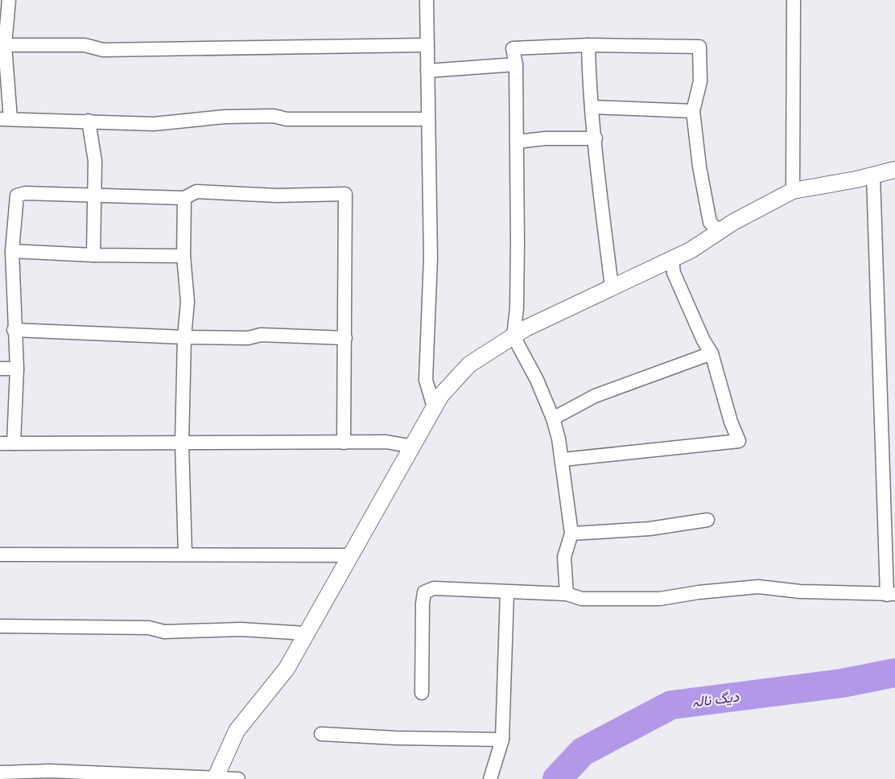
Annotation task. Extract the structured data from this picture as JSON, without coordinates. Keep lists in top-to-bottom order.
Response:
{
  "water": ["دیگ نالہ"]
}
